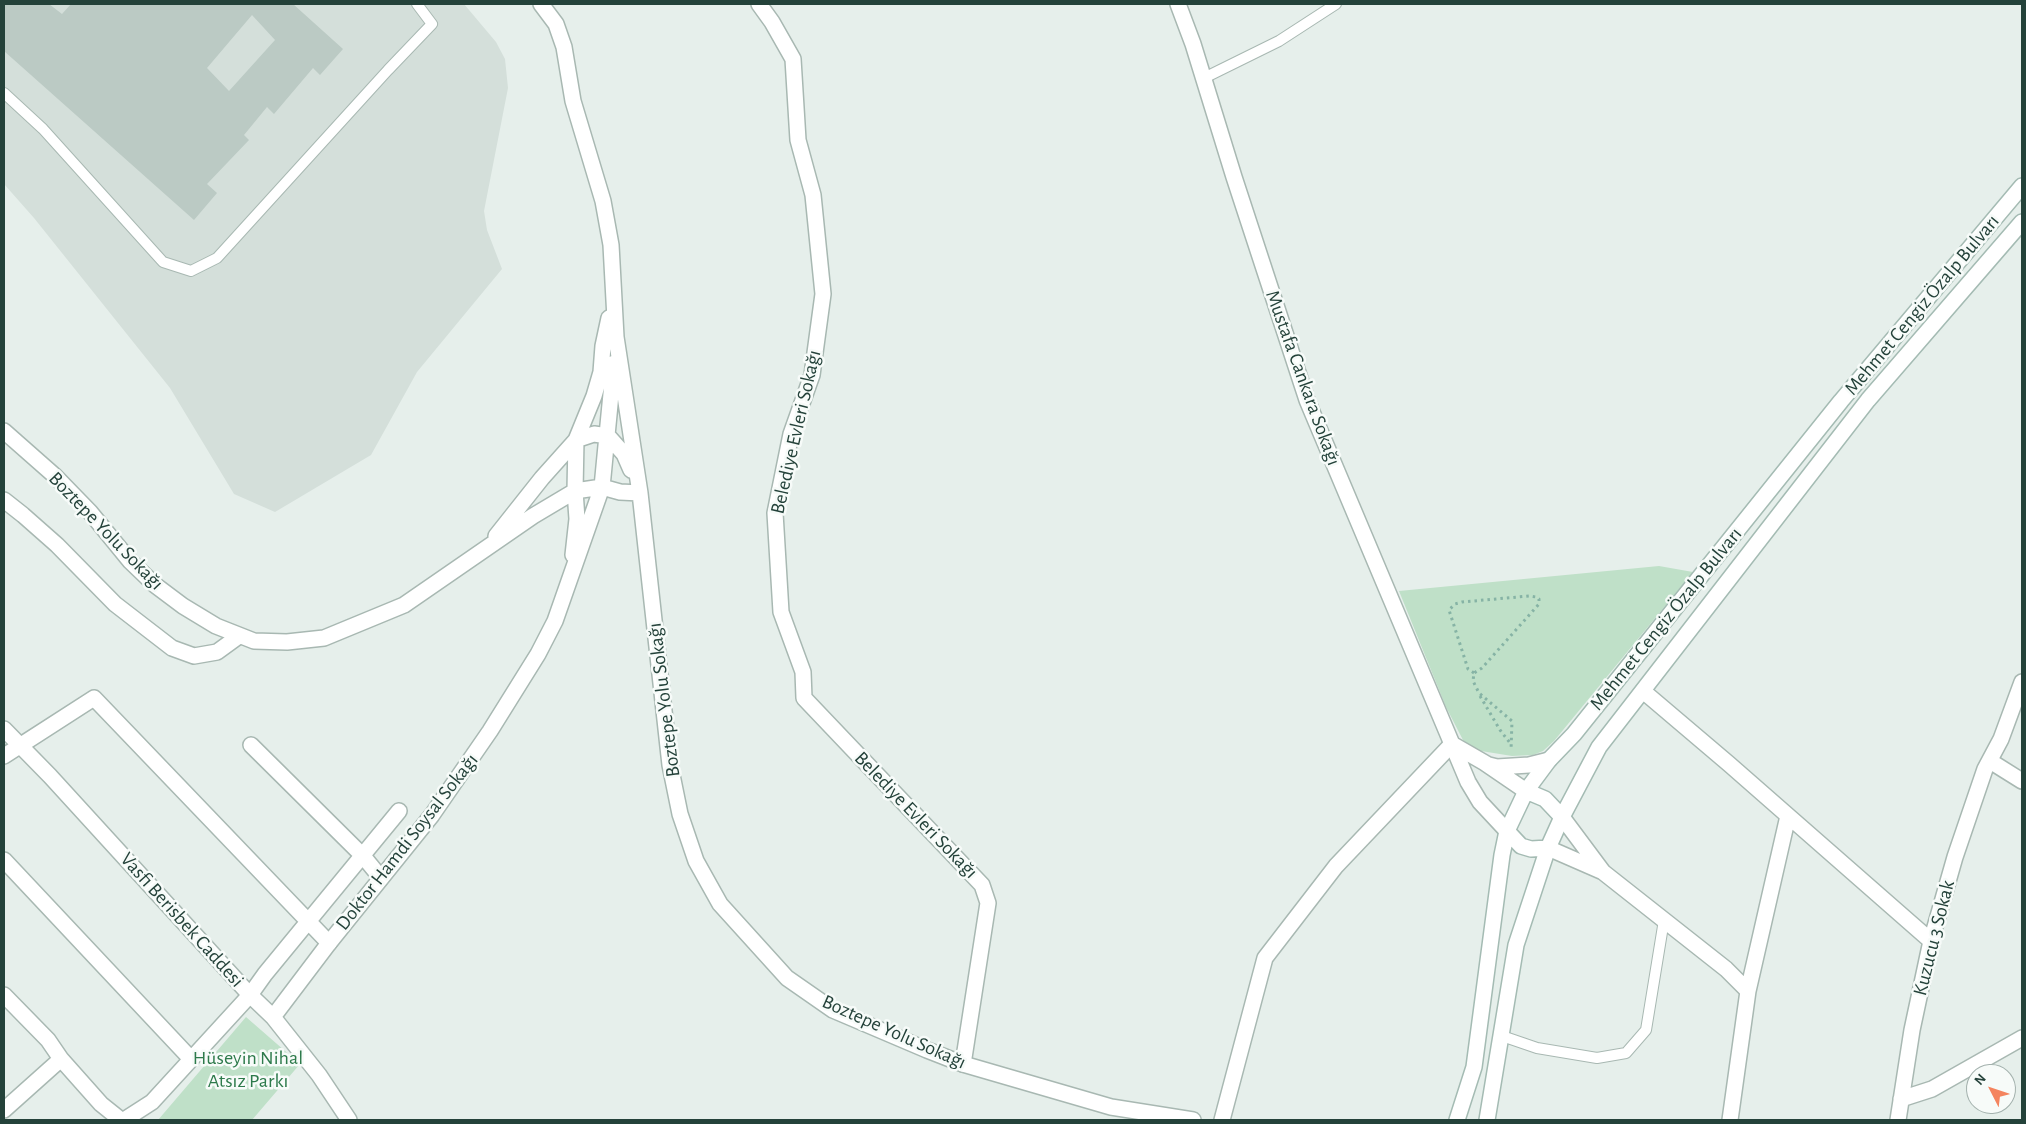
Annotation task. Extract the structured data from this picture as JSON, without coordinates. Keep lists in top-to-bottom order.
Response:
{
  "streets": {
    "street": [
      "Mehmet Cengiz Özalp Bulvarı",
      "Mustafa Cankara Sokağı",
      "Belediye Evleri Sokağı",
      "Boztepe Yolu Sokağı",
      "Doktor Hamdi Soysal Sokağı",
      "Vasfi Berisbek Caddesi",
      "Kuzucu 3 Sokak"
    ]
  },
  "crossings": [
    ["Mehmet Cengiz Özalp Bulvarı", "Mustafa Cankara Sokağı"],
    ["Belediye Evleri Sokağı", "Boztepe Yolu Sokağı"],
    ["Doktor Hamdi Soysal Sokağı", "Vasfi Berisbek Caddesi"]
  ],
  "parks": ["Hüseyin Nihal Atsız Parkı"],
  "north": "top left"
}
